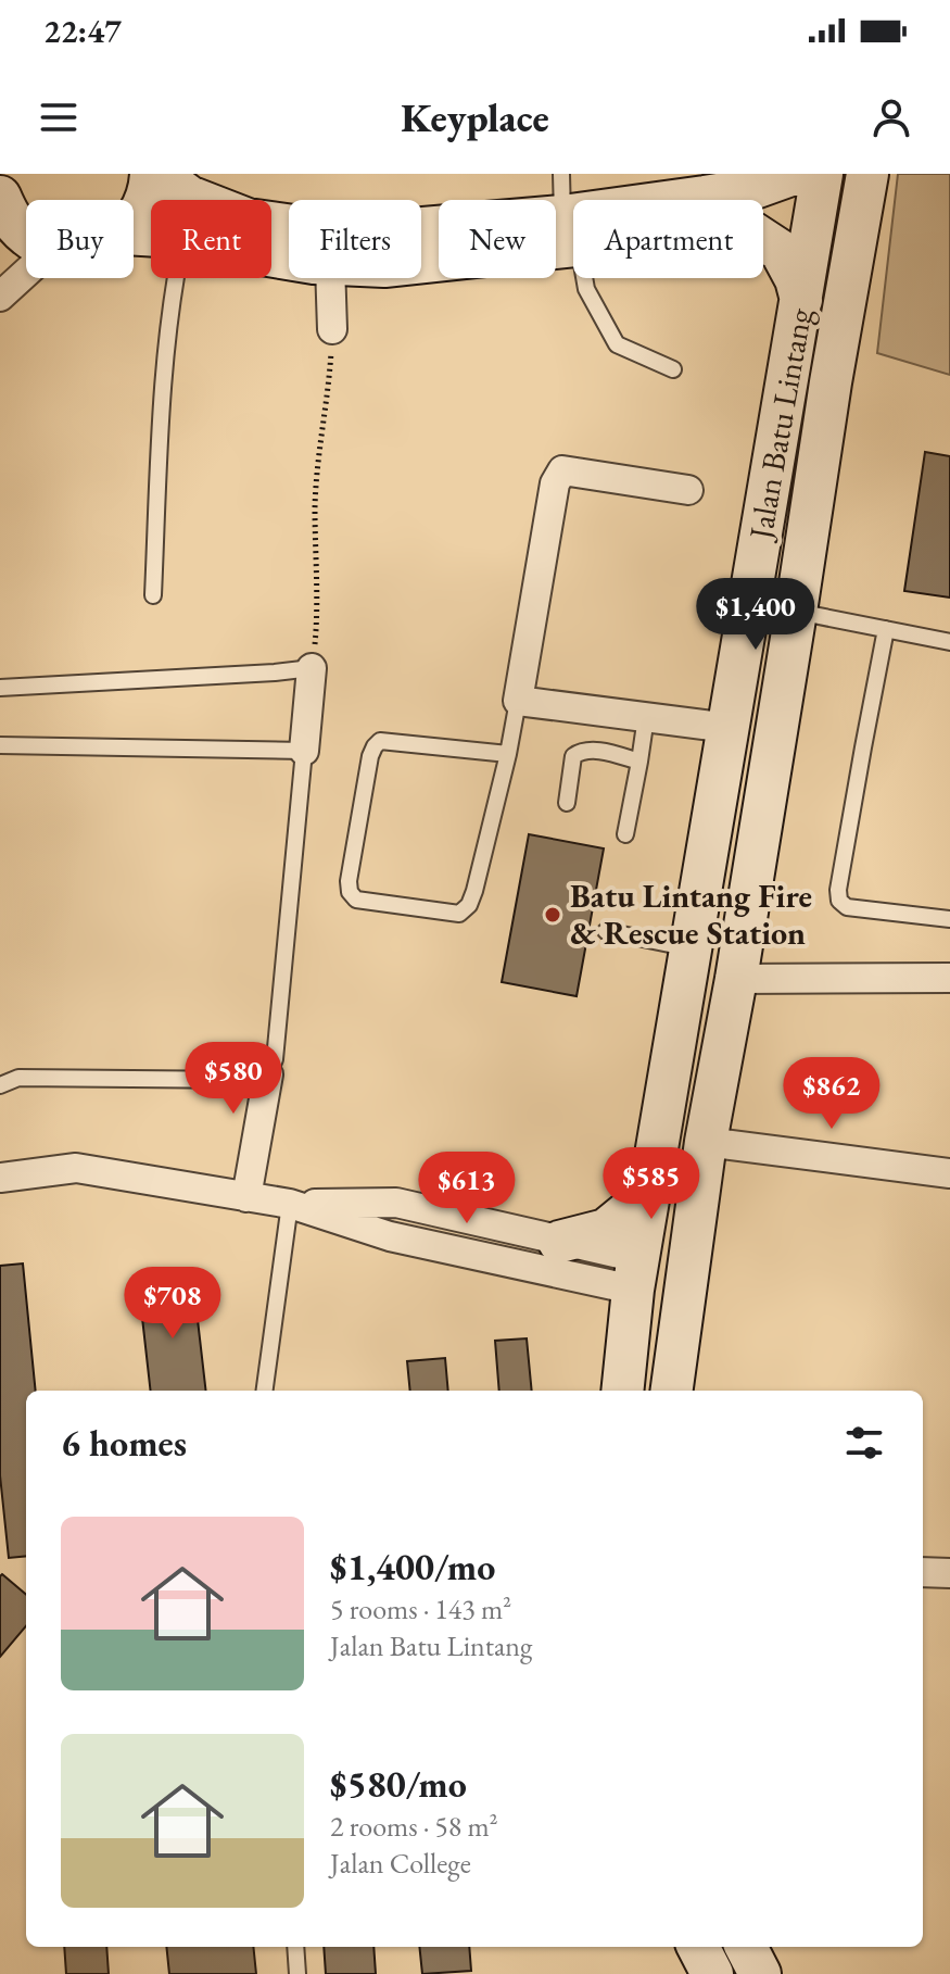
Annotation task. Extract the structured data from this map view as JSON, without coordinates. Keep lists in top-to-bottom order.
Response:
{
  "streets": {
    "main road": ["Jalan Batu Lintang"]
  },
  "places": ["Batu Lintang Fire & Rescue Station"],
  "page": {
    "status": "22:47",
    "header": "Keyplace",
    "chip": [
      "Buy",
      "Rent",
      "Filters",
      "New",
      "Apartment"
    ],
    "price": [
      "$1,400",
      "$580",
      "$862",
      "$585",
      "$613",
      "$708"
    ],
    "heading": "6 homes",
    "list": [
      {
        "name": "$1,400/mo",
        "note": "5 rooms · 143 m² · Jalan Batu Lintang"
      },
      {
        "name": "$580/mo",
        "note": "2 rooms · 58 m² · Jalan College"
      }
    ]
  }
}
